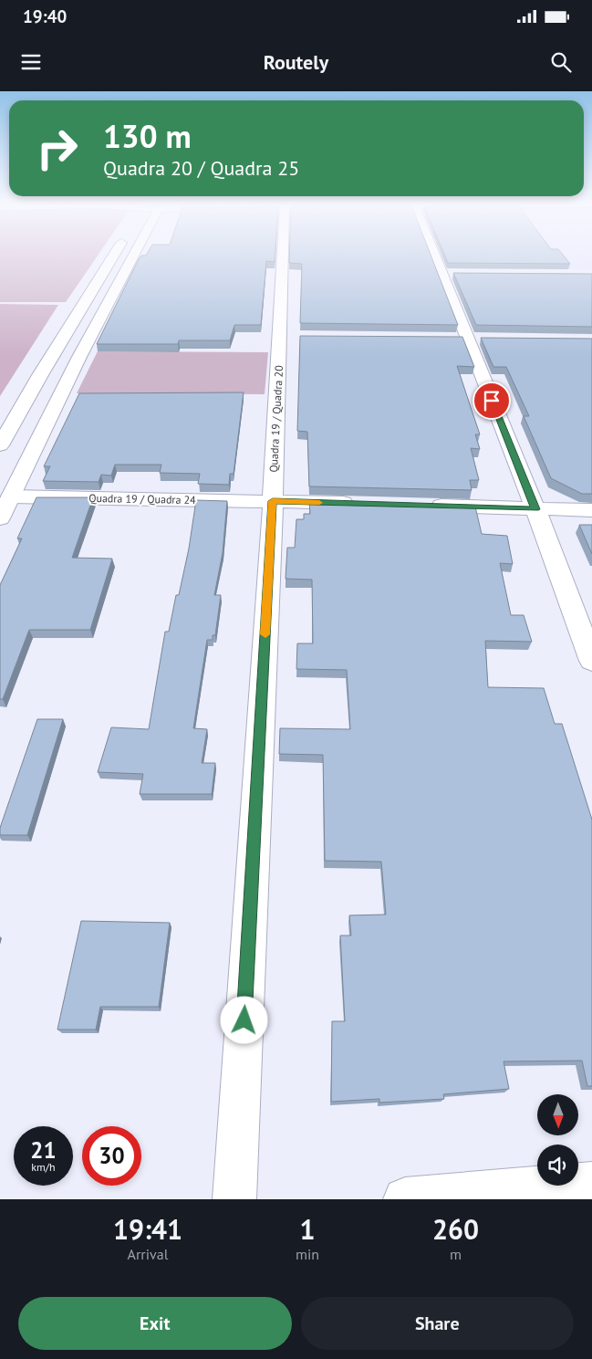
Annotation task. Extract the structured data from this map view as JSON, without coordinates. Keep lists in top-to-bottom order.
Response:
{
  "streets": {
    "street": ["Quadra 19 / Quadra 20", "Quadra 19 / Quadra 24"]
  },
  "crossings": [
    ["Quadra 19 / Quadra 20", "Quadra 19 / Quadra 24"]
  ],
  "north": "bottom",
  "page": {
    "status": "19:40",
    "header": "Routely",
    "turn": ["130 m", "Quadra 20 / Quadra 25"],
    "speed": "21 km/h",
    "limit": "30",
    "eta": [
      "19:41",
      "Arrival",
      "1",
      "min",
      "260",
      "m"
    ],
    "buttons": ["Exit", "Share"]
  }
}
